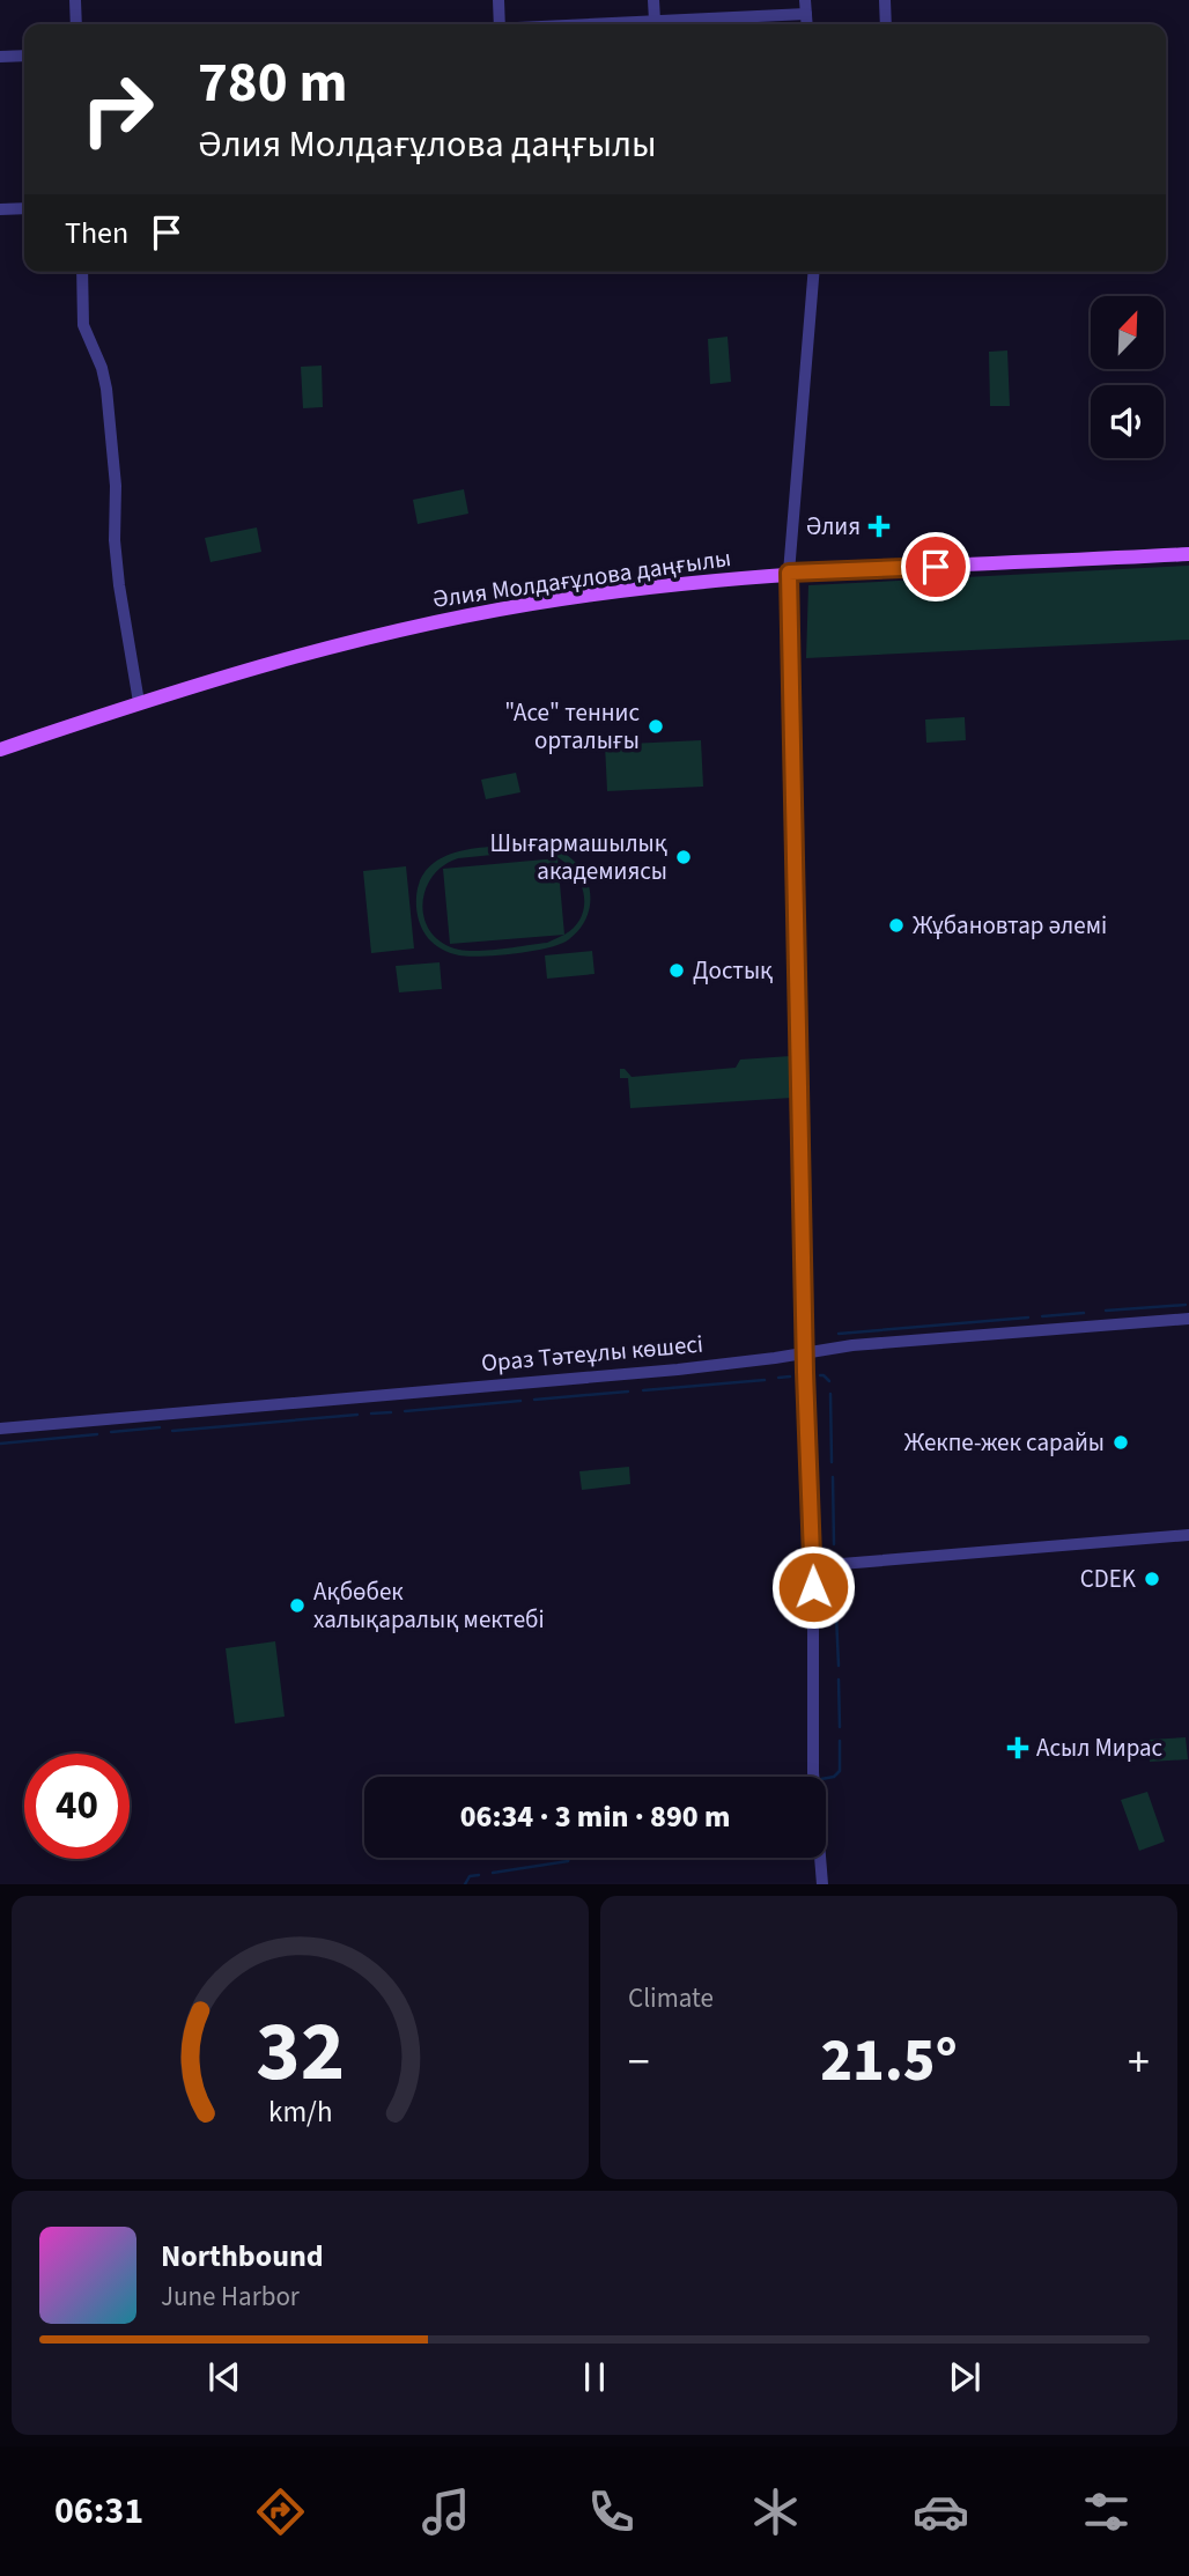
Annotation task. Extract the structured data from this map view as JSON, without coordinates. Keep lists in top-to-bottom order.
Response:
{
  "streets": {
    "main road": ["Әлия Молдағұлова даңғылы"],
    "street": ["Ораз Тәтеұлы көшесі"]
  },
  "places": {
    "health": ["Әлия", "Асыл Мирас"],
    "other": [
      "\"Ace\" теннис орталығы",
      "Шығармашылық академиясы",
      "Жұбановтар әлемі",
      "Достық",
      "Жекпе-жек сарайы",
      "CDEK",
      "Ақбөбек халықаралық мектебі"
    ]
  },
  "north": "top right",
  "page": {
    "turn": ["780 m", "Әлия Молдағұлова даңғылы"],
    "then": "Then",
    "limit": "40",
    "trip": "06:34 · 3 min · 890 m",
    "tile": "Climate",
    "heat": ["−", "21.5°", "+"],
    "song": ["Northbound", "June Harbor"],
    "tabs": "06:31",
    "gauge": ["32", "km/h"]
  }
}
